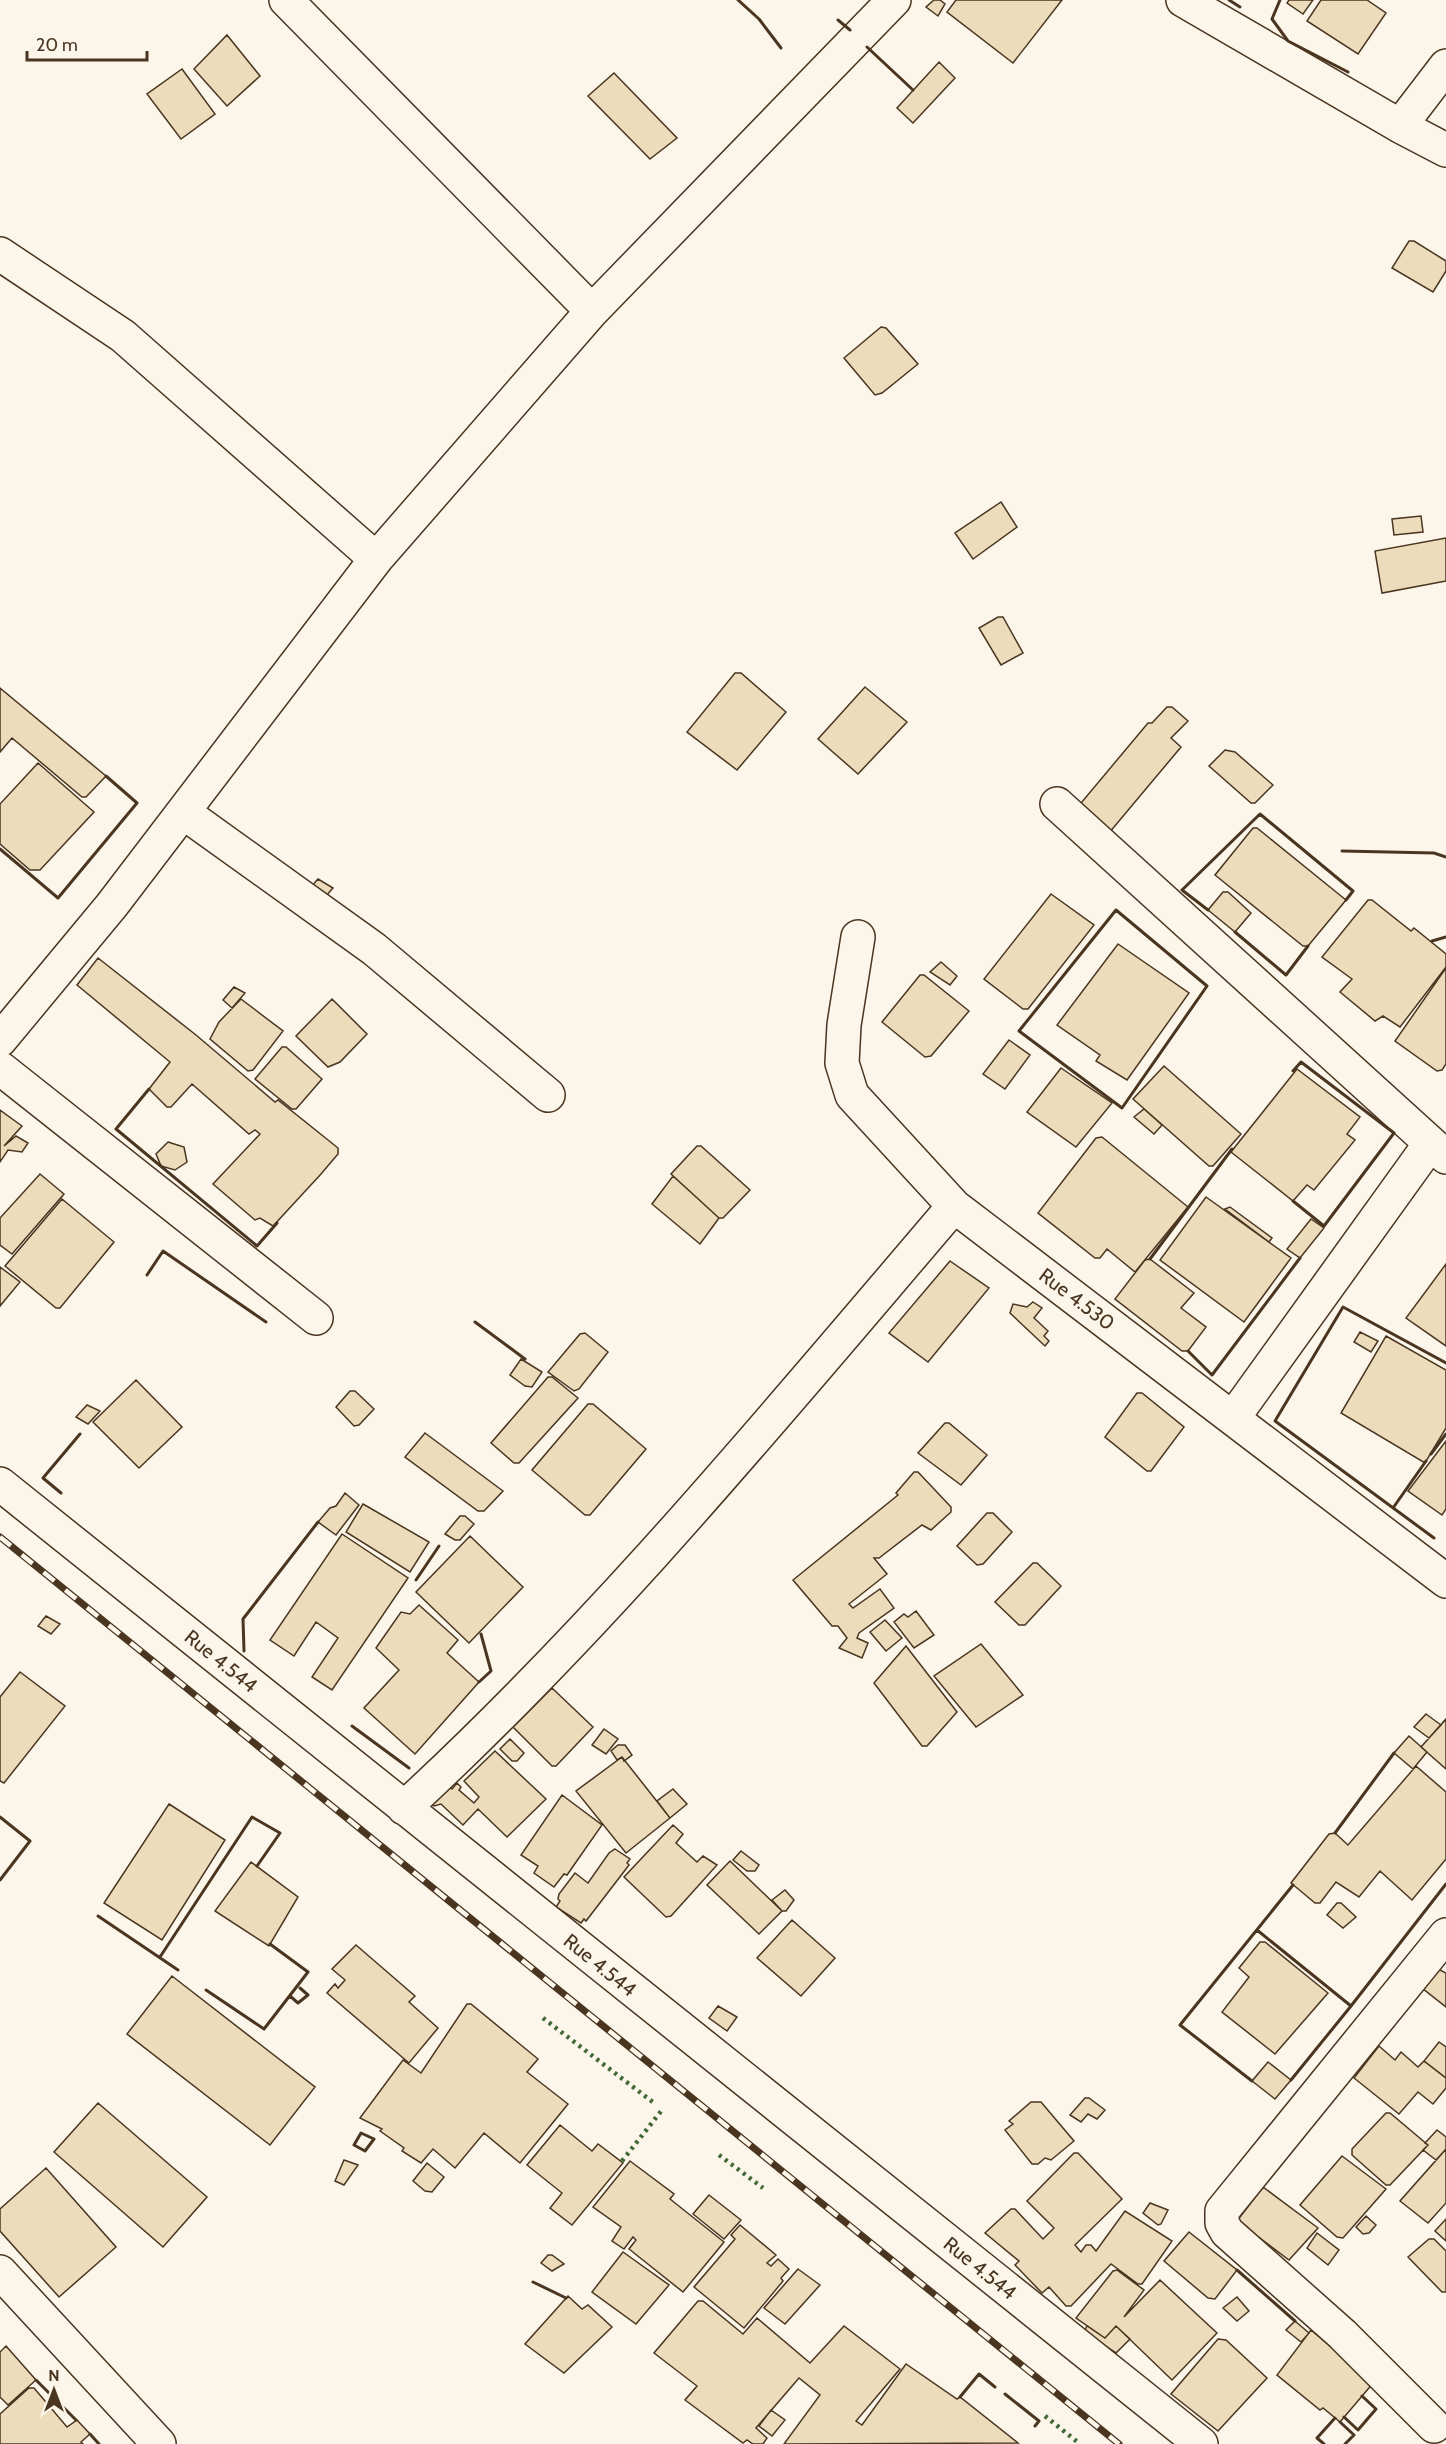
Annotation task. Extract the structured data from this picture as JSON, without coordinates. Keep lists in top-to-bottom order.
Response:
{
  "streets": {
    "street": ["Rue 4.530", "Rue 4.544"]
  },
  "scale_bar": "20 m",
  "north": "top"
}
